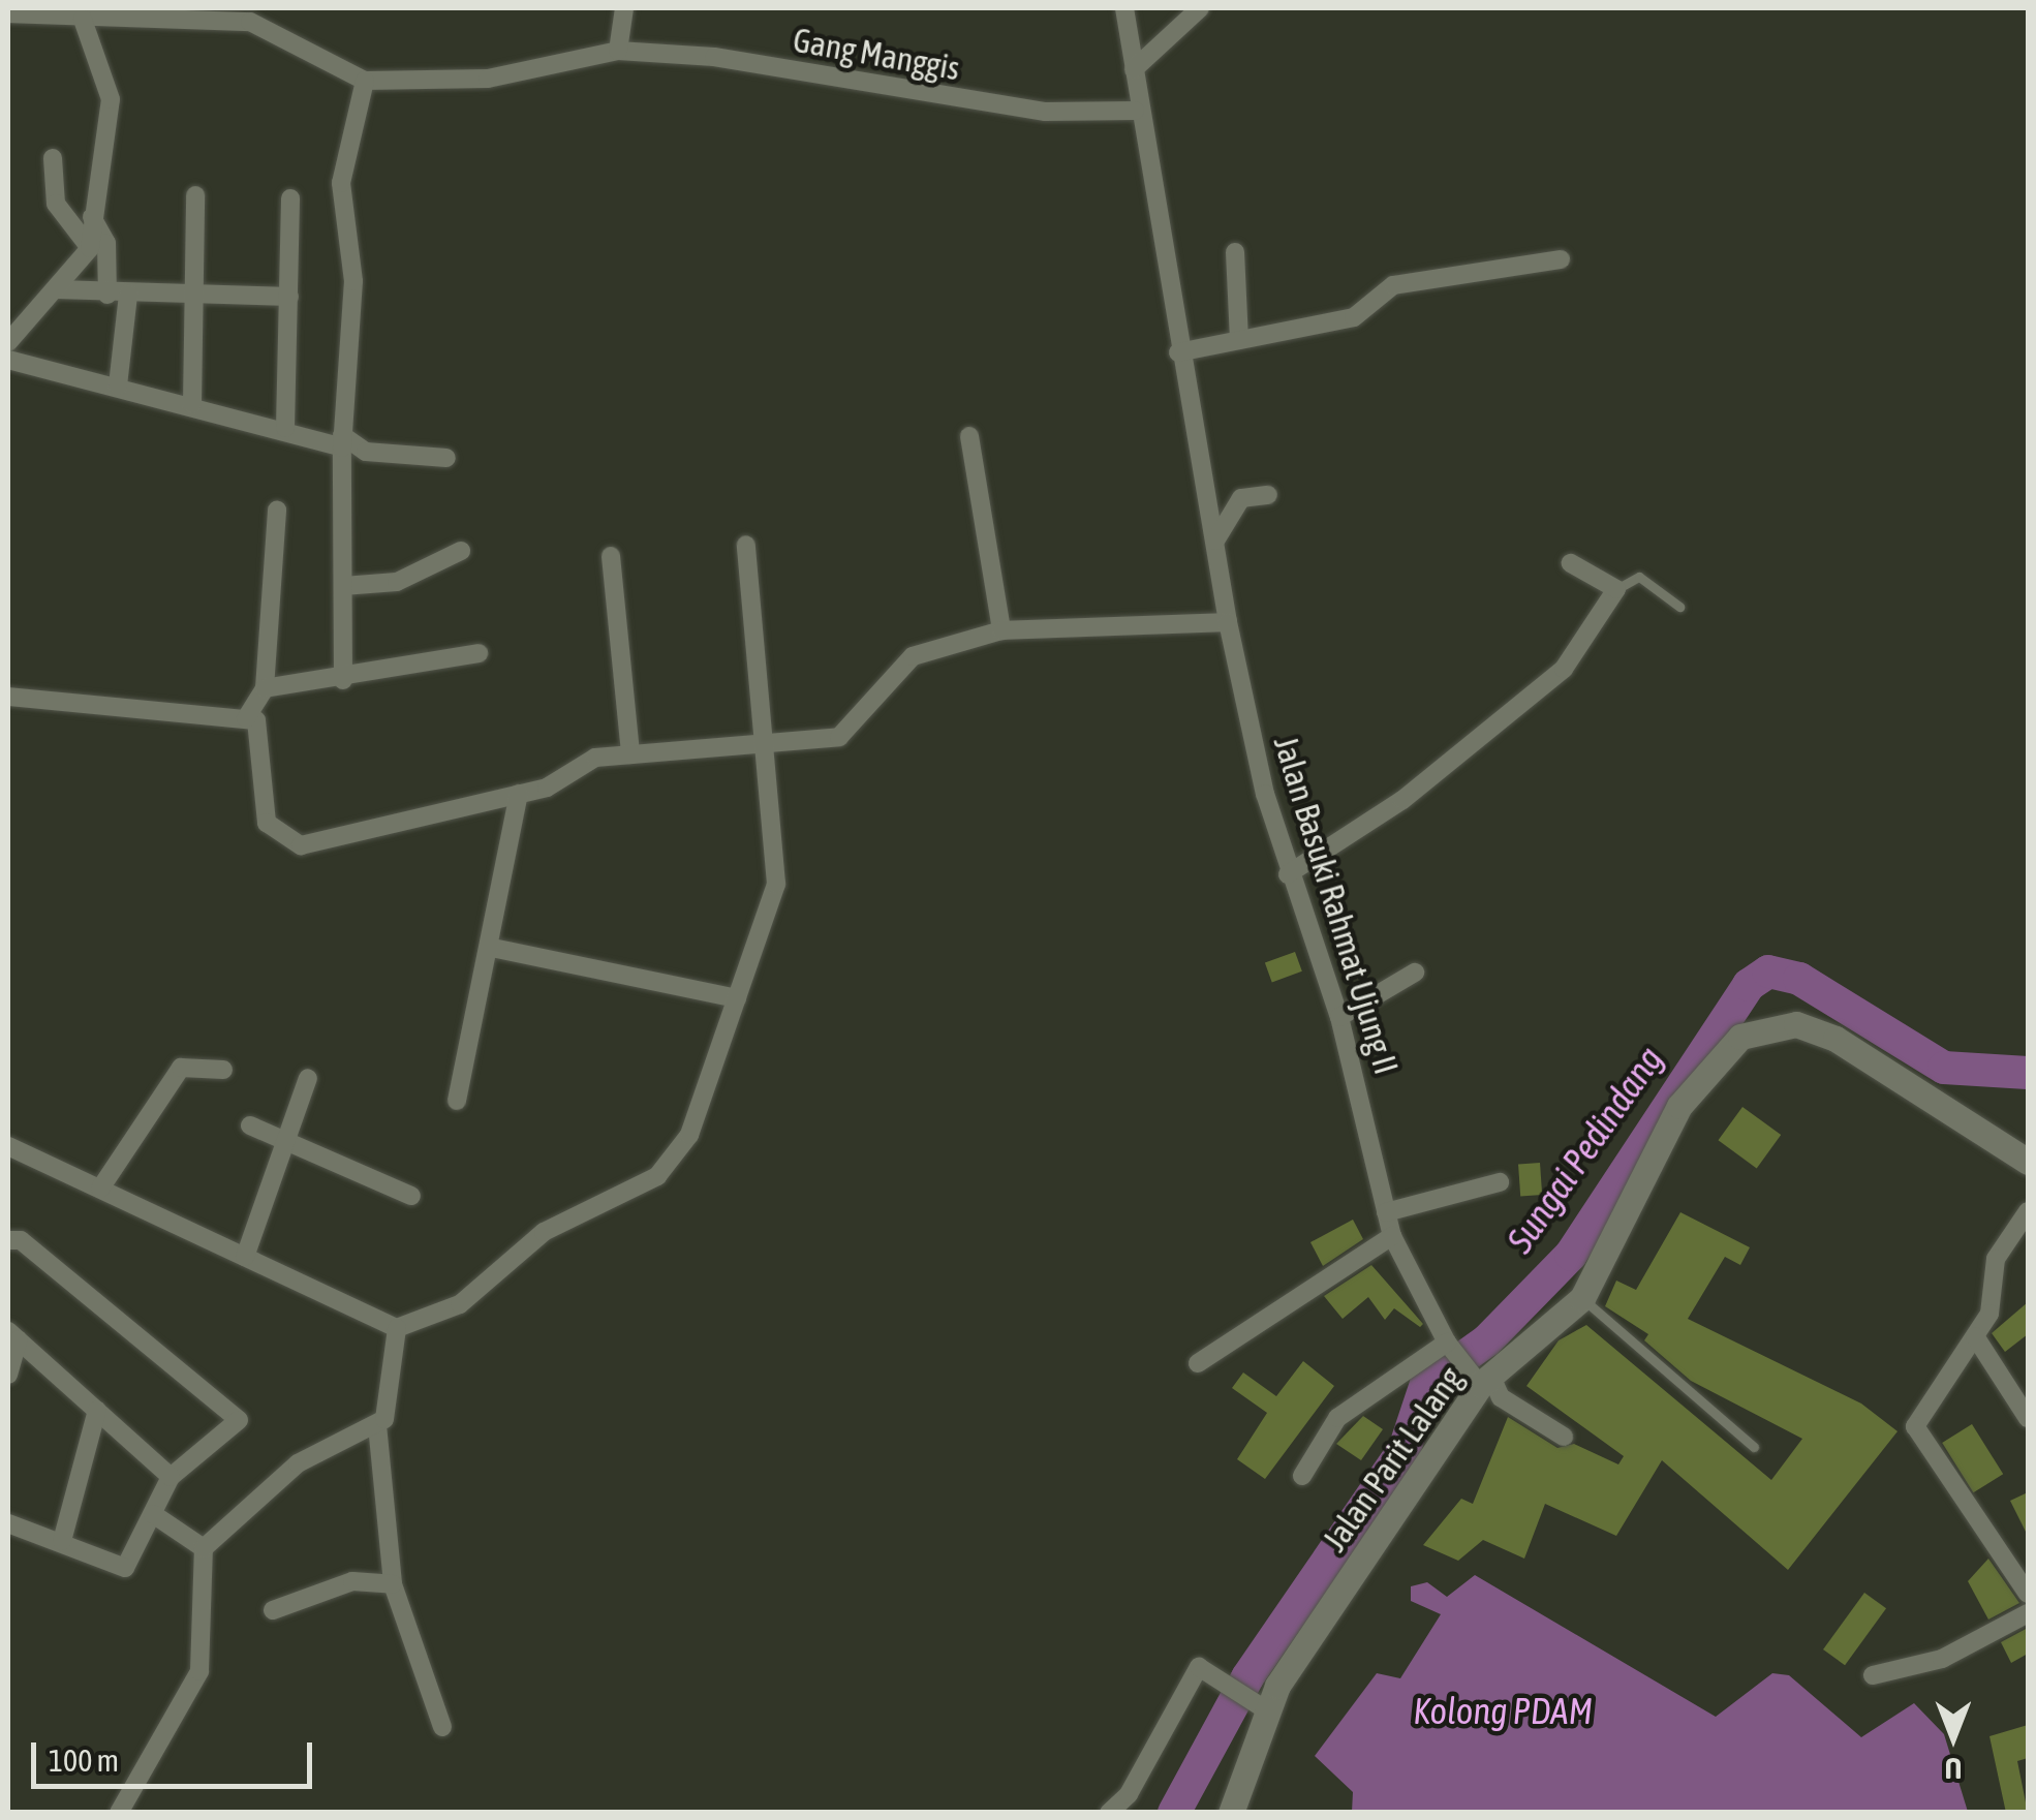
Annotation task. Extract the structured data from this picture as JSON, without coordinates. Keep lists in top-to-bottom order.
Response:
{
  "streets": {
    "street": ["Gang Manggis", "Jalan Basuki Rahmat Ujung II", "Jalan Parit Lalang"]
  },
  "crossings": [
    ["Gang Manggis", "Jalan Basuki Rahmat Ujung II"],
    ["Jalan Basuki Rahmat Ujung II", "Jalan Parit Lalang"]
  ],
  "water": ["Sungai Pedindang", "Kolong PDAM"],
  "scale_bar": "100 m",
  "north": "bottom"
}
